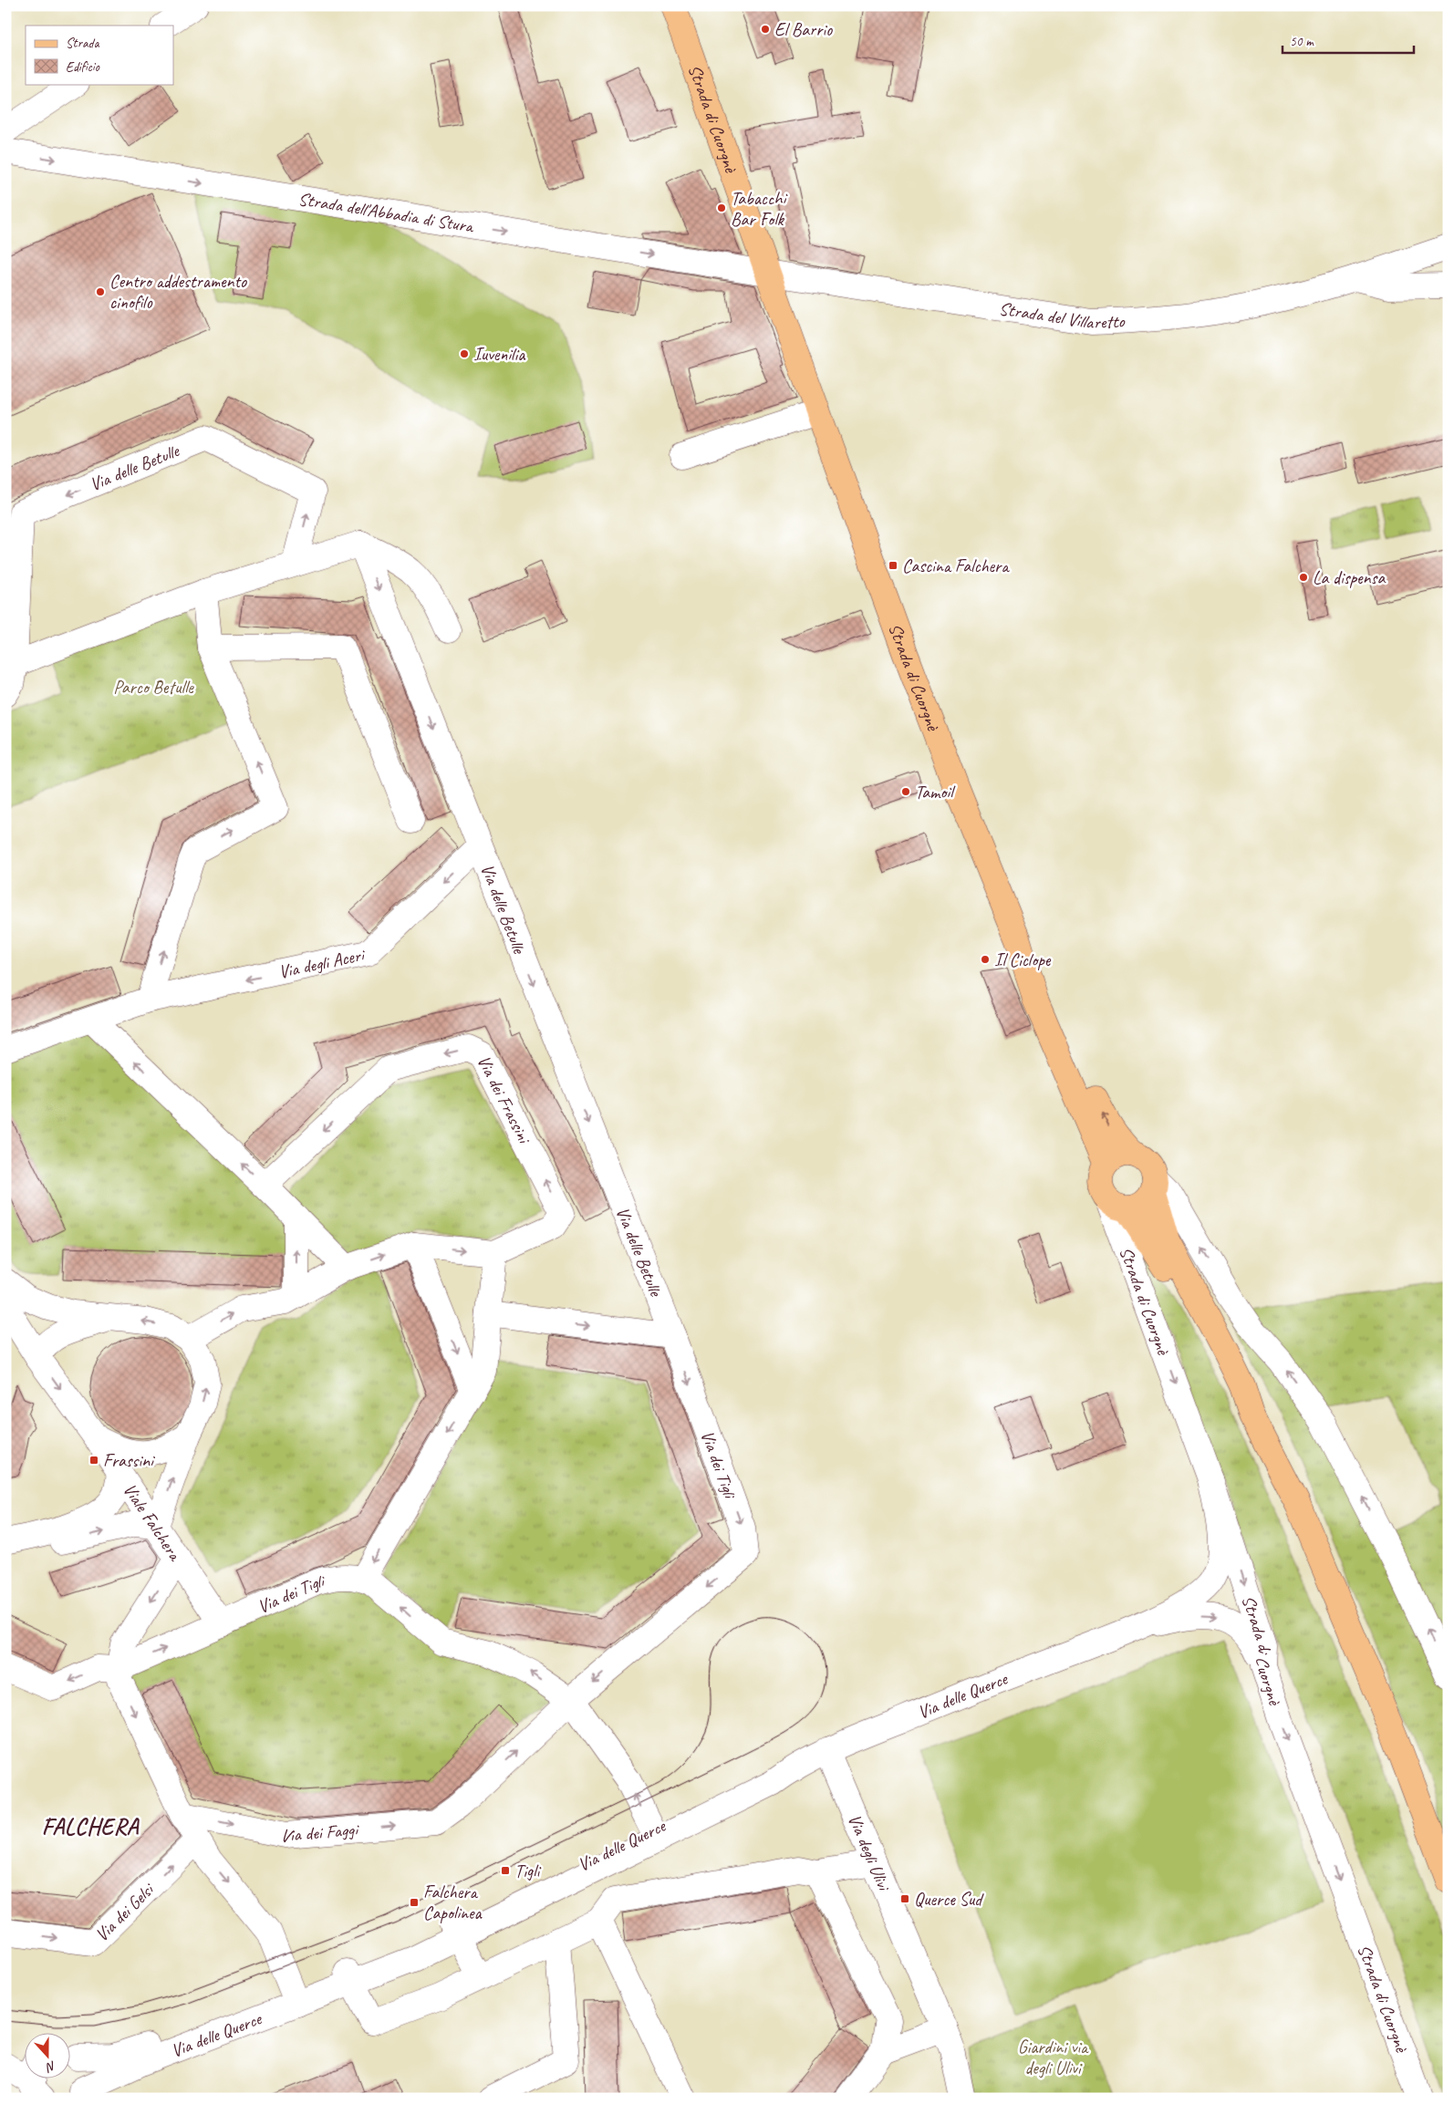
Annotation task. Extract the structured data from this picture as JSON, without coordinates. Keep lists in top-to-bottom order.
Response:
{
  "streets": {
    "main road": ["Strada di Cuorgnè"],
    "street": [
      "Strada dell'Abbadia di Stura",
      "Strada del Villaretto",
      "Via delle Betulle",
      "Via degli Aceri",
      "Via dei Frassini",
      "Via dei Tigli",
      "Viale Falchera",
      "Via delle Querce",
      "Via dei Faggi",
      "Via degli Ulivi",
      "Via dei Gelsi"
    ]
  },
  "crossings": [
    ["Strada di Cuorgnè", "Strada dell'Abbadia di Stura"],
    ["Strada di Cuorgnè", "Strada del Villaretto"],
    ["Strada di Cuorgnè", "Via delle Querce"],
    ["Strada dell'Abbadia di Stura", "Strada del Villaretto"],
    ["Via delle Betulle", "Via degli Aceri"],
    ["Via delle Betulle", "Via dei Tigli"],
    ["Via dei Tigli", "Viale Falchera"],
    ["Via dei Tigli", "Via delle Querce"],
    ["Via dei Tigli", "Via dei Faggi"],
    ["Via delle Querce", "Via degli Ulivi"]
  ],
  "one_way": ["Strada dell'Abbadia di Stura", "Via degli Aceri", "Via dei Gelsi"],
  "districts": ["FALCHERA"],
  "parks": ["Parco Betulle", "Giardini via degli Ulivi"],
  "places": {
    "other": [
      "El Barrio",
      "Tabacchi Bar Folk",
      "Centro addestramento cinofilo",
      "Iuvenilia",
      "La dispensa",
      "Tamoil",
      "Il Ciclope"
    ],
    "transit": [
      "Cascina Falchera",
      "Frassini",
      "Tigli",
      "Querce Sud",
      "Falchera Capolinea"
    ]
  },
  "legend": ["Strada", "Edificio"],
  "scale_bar": "50 m",
  "north": "bottom"
}
